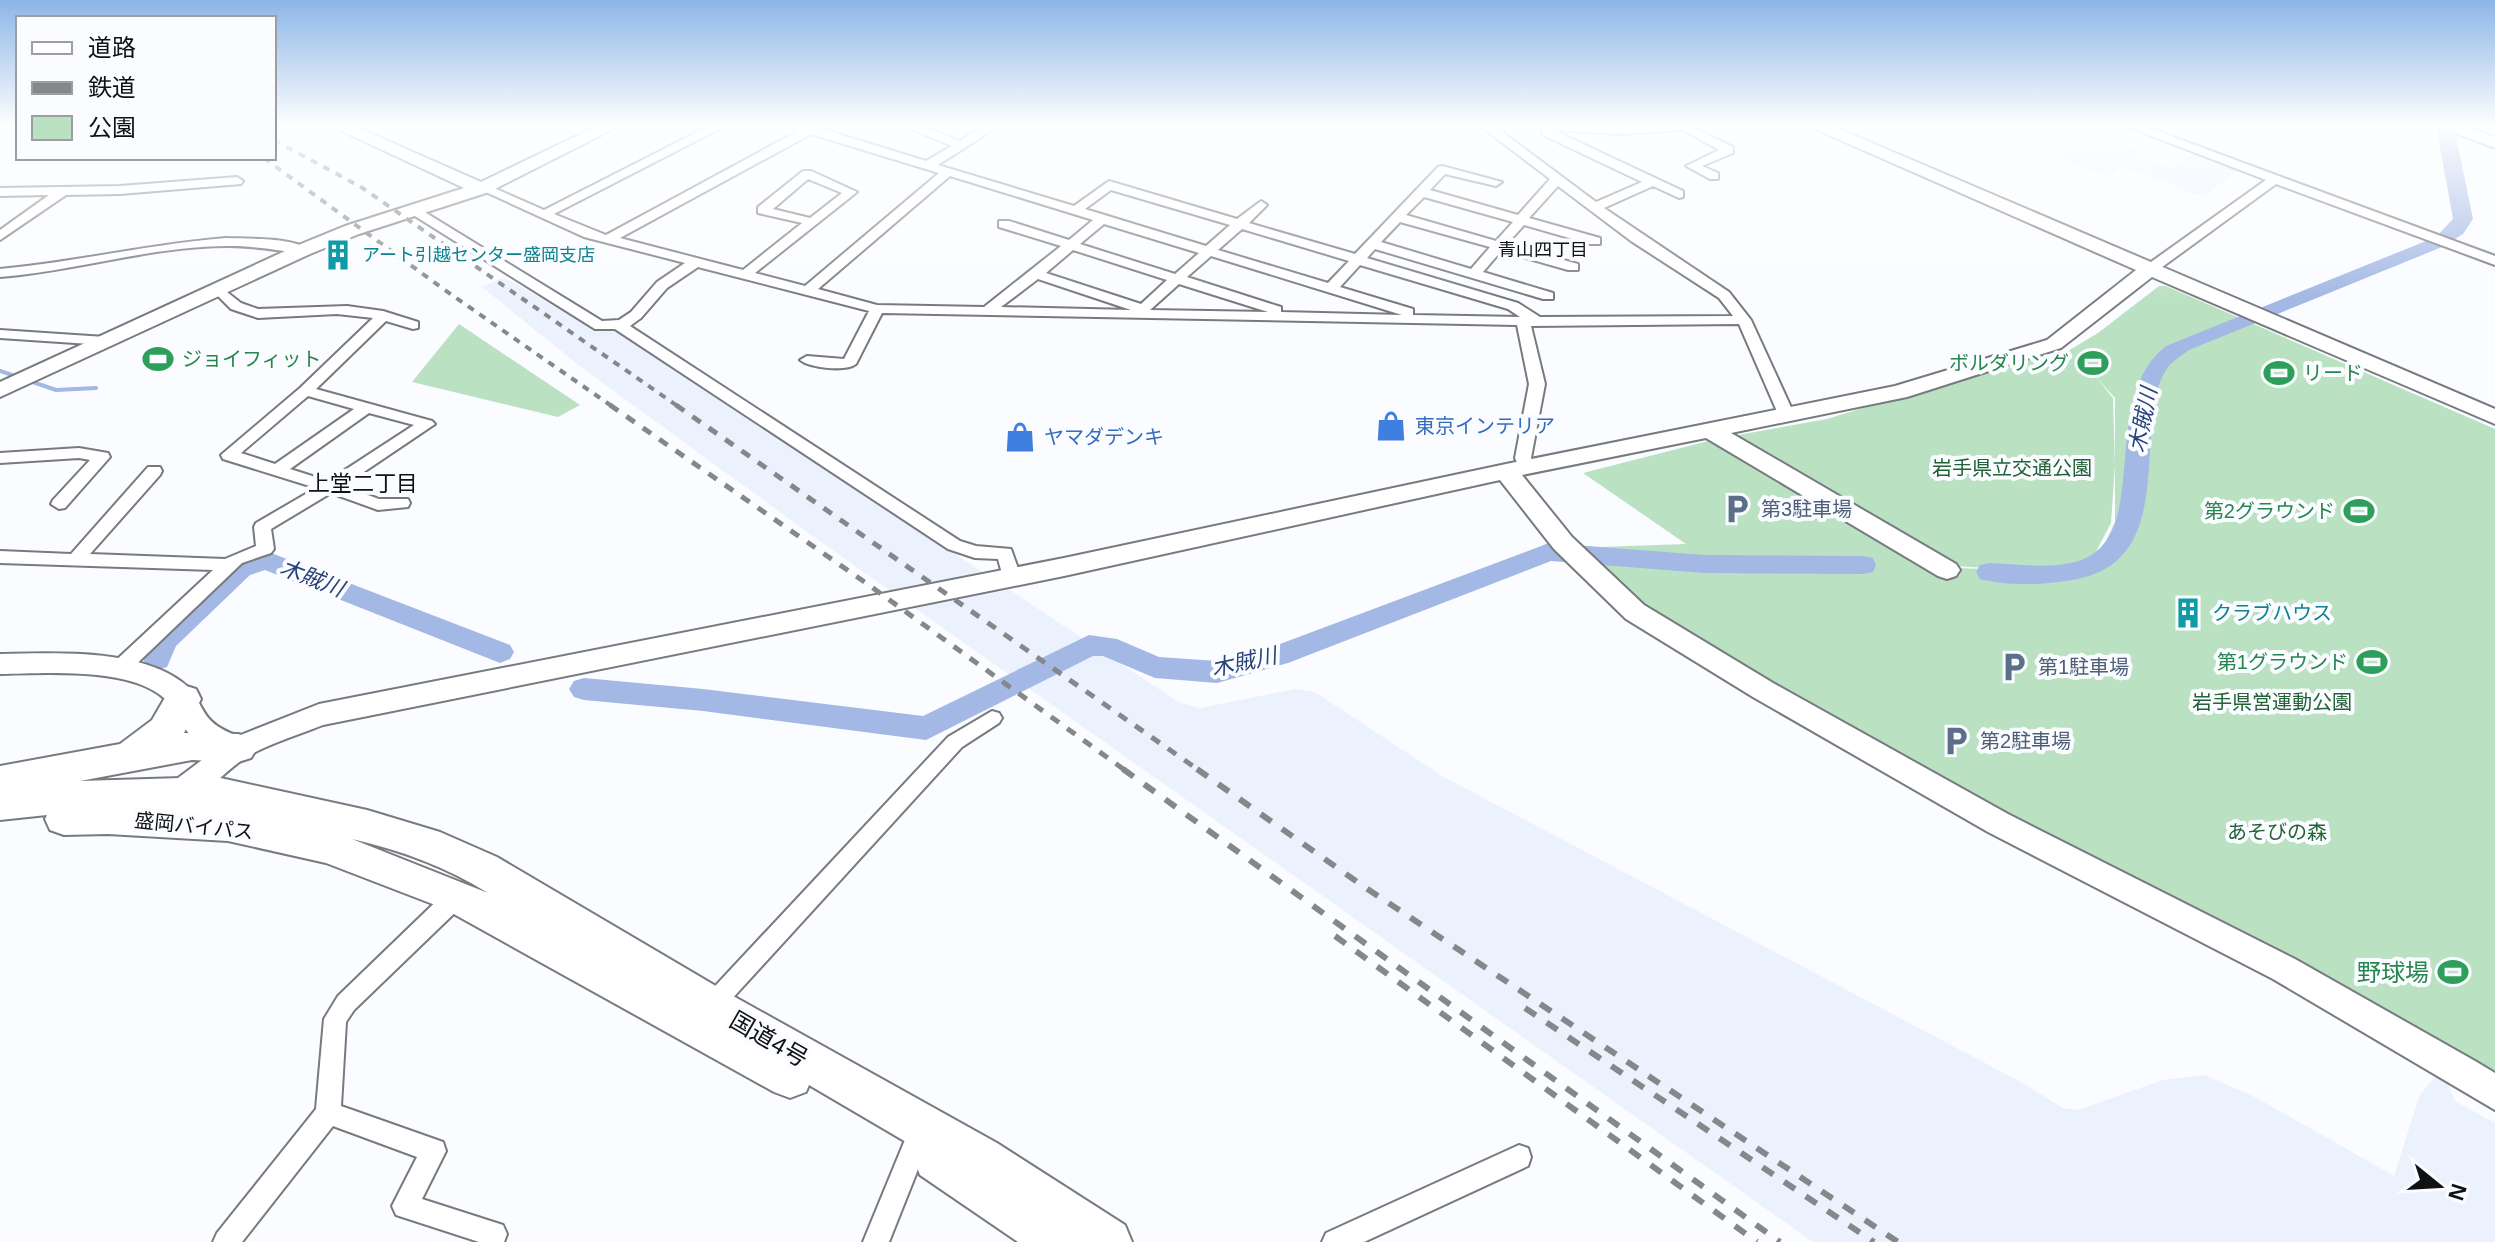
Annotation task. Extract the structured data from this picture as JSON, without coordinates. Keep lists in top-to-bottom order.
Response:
{
  "streets": {
    "highway": ["盛岡バイパス", "国道4号"]
  },
  "crossings": [
    ["盛岡バイパス", "国道4号"]
  ],
  "districts": ["青山四丁目", "上堂二丁目"],
  "water": ["木賊川"],
  "parks": ["岩手県立交通公園", "岩手県営運動公園", "あそびの森"],
  "places": {
    "building": ["アート引越センター盛岡支店", "クラブハウス"],
    "sports": [
      "ジョイフィット",
      "ボルダリング",
      "リード",
      "第2グラウンド",
      "第1グラウンド",
      "野球場"
    ],
    "shop": ["東京インテリア", "ヤマダデンキ"],
    "parking": ["第3駐車場", "第1駐車場", "第2駐車場"]
  },
  "legend": ["道路", "鉄道", "公園"],
  "north": "right"
}
